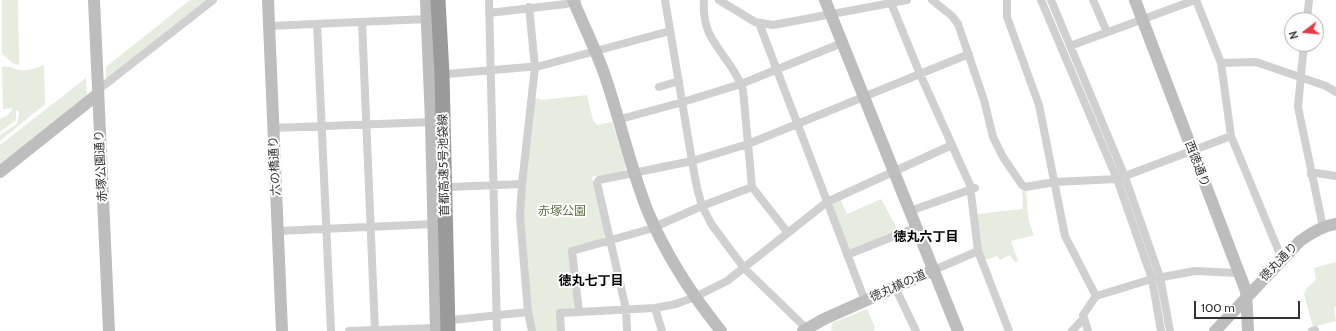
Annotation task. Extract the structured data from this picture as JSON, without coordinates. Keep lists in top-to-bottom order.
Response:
{
  "streets": {
    "highway": ["首都高速5号池袋線"],
    "street": [
      "西徳通り",
      "赤塚公園通り",
      "六の橋通り",
      "徳丸通り",
      "徳丸槙の道"
    ]
  },
  "crossings": [
    ["西徳通り", "徳丸通り"]
  ],
  "districts": ["徳丸六丁目", "徳丸七丁目"],
  "parks": ["赤塚公園"],
  "scale_bar": "100 m",
  "north": "left"
}
